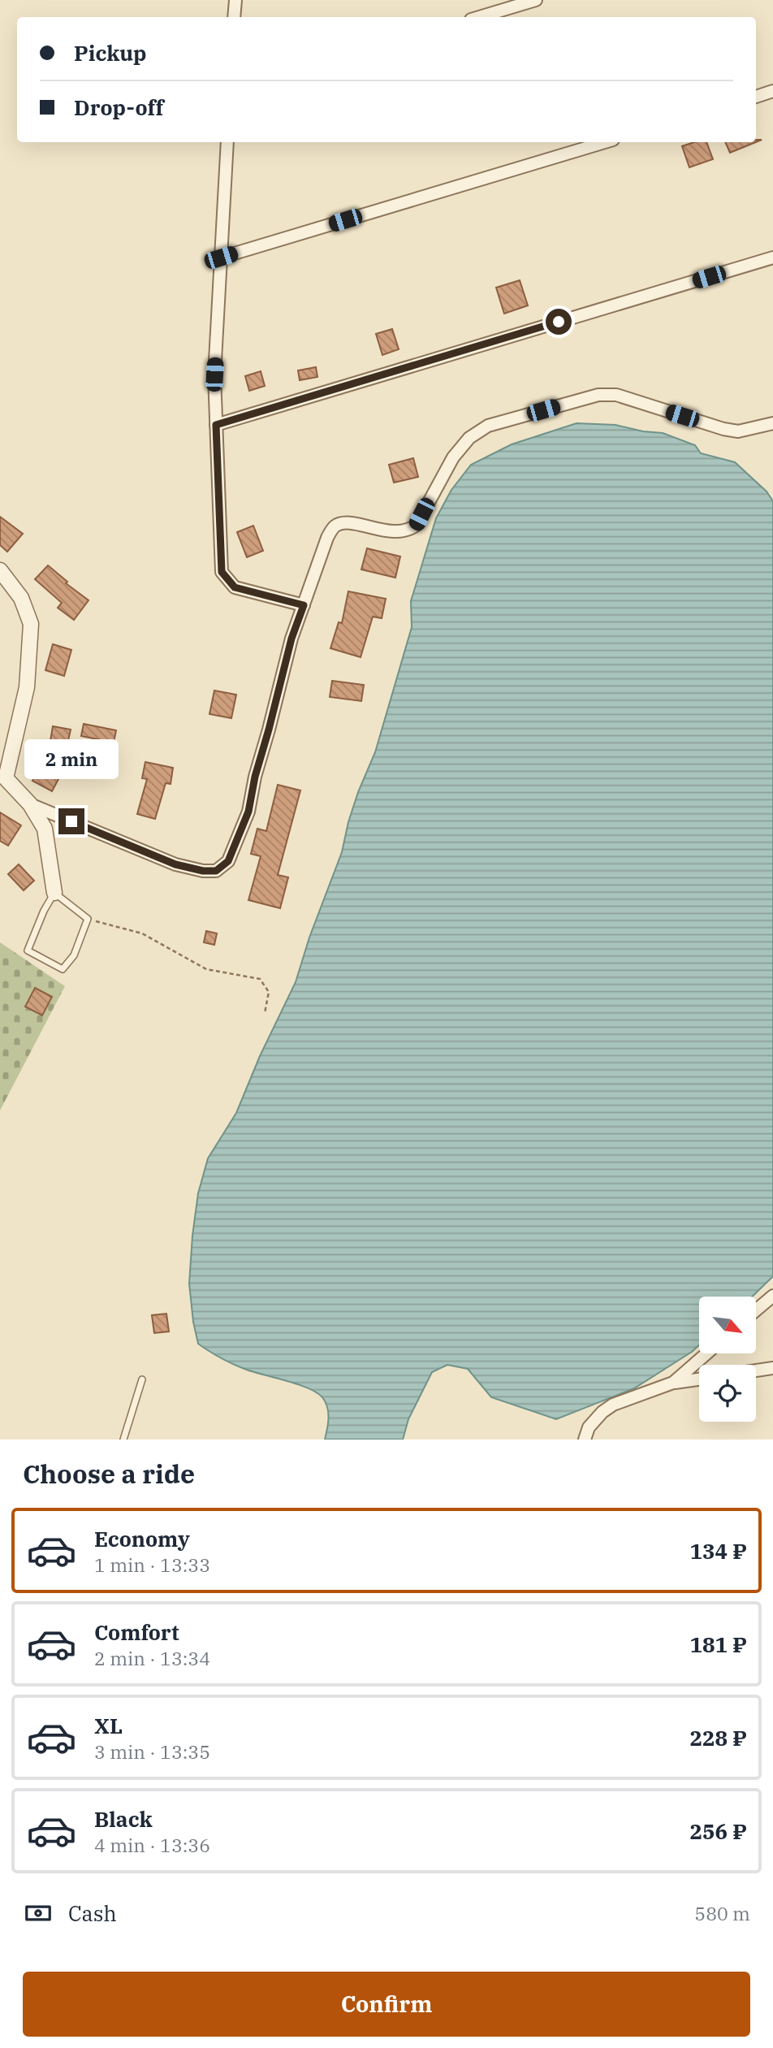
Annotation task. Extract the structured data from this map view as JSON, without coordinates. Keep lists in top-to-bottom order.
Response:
{
  "north": "bottom right",
  "page": {
    "banner": ["Pickup", "Drop-off"],
    "bubble": "2 min",
    "heading": "Choose a ride",
    "list": [
      {
        "name": "Economy",
        "note": "1 min · 13:33",
        "value": "134 ₽"
      },
      {
        "name": "Comfort",
        "note": "2 min · 13:34",
        "value": "181 ₽"
      },
      {
        "name": "XL",
        "note": "3 min · 13:35",
        "value": "228 ₽"
      },
      {
        "name": "Black",
        "note": "4 min · 13:36",
        "value": "256 ₽"
      }
    ],
    "pay": ["Cash", "580 m"],
    "buttons": "Confirm"
  }
}
